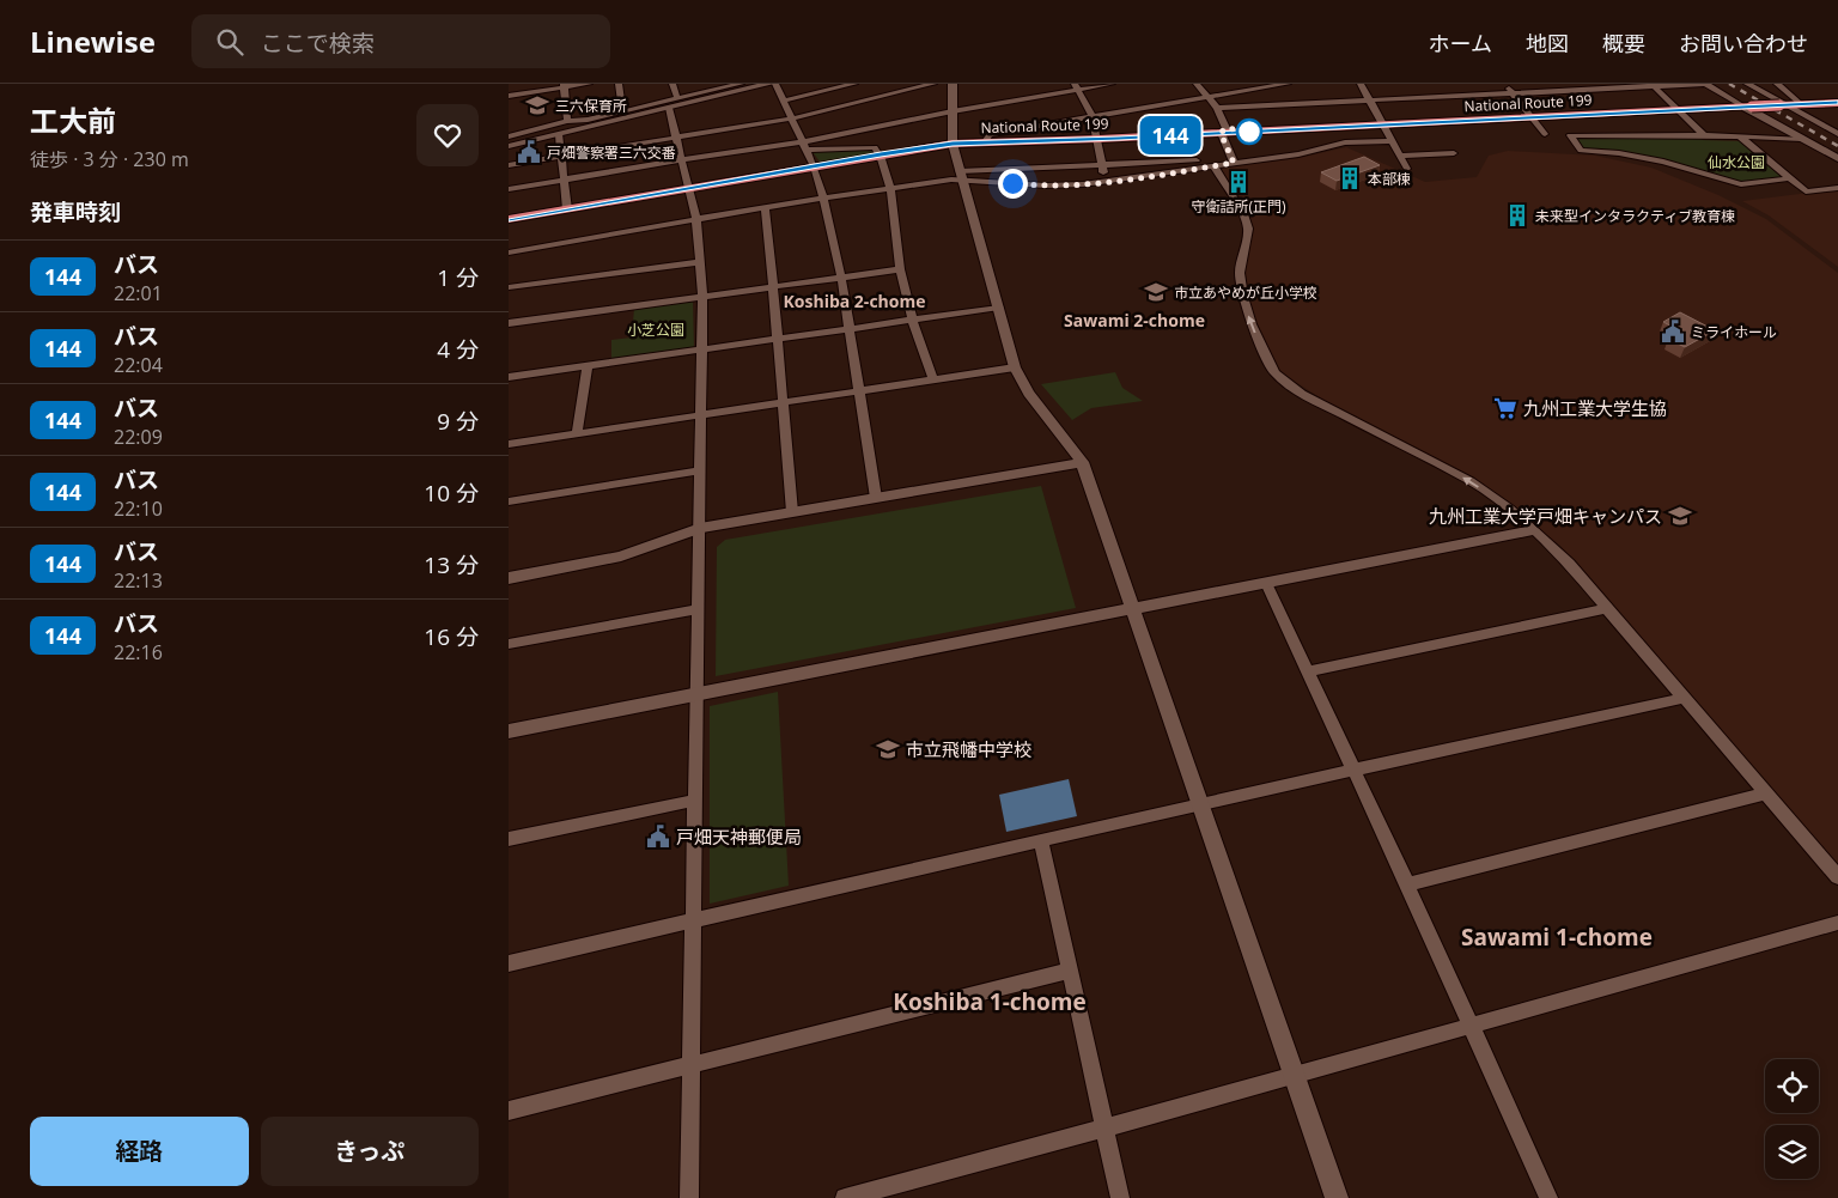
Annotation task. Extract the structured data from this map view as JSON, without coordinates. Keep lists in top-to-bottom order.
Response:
{
  "streets": {
    "highway": ["National Route 199"]
  },
  "districts": [
    "Koshiba 2-chome",
    "Sawami 2-chome",
    "Sawami 1-chome",
    "Koshiba 1-chome"
  ],
  "parks": ["仙水公園", "小芝公園"],
  "places": {
    "school or university": [
      "三六保育所",
      "市立あやめが丘小学校",
      "九州工業大学戸畑キャンパス",
      "市立飛幡中学校"
    ],
    "public building": ["戸畑警察署三六交番", "ミライホール", "戸畑天神郵便局"],
    "building": ["本部棟", "守衛詰所(正門)", "未来型インタラクティブ教育棟"],
    "supermarket": ["九州工業大学生協"]
  },
  "lines": ["bus line 144"],
  "page": {
    "header": "Linewise",
    "search": "ここで検索",
    "nav": [
      "ホーム",
      "地図",
      "概要",
      "お問い合わせ"
    ],
    "heading": [
      ["工大前", "徒歩 · 3 分 · 230 m"],
      "発車時刻"
    ],
    "on_map": "144",
    "list": [
      {
        "mark": "144",
        "name": "バス",
        "note": "22:01",
        "value": "1 分"
      },
      {
        "mark": "144",
        "name": "バス",
        "note": "22:04",
        "value": "4 分"
      },
      {
        "mark": "144",
        "name": "バス",
        "note": "22:09",
        "value": "9 分"
      },
      {
        "mark": "144",
        "name": "バス",
        "note": "22:10",
        "value": "10 分"
      },
      {
        "mark": "144",
        "name": "バス",
        "note": "22:13",
        "value": "13 分"
      },
      {
        "mark": "144",
        "name": "バス",
        "note": "22:16",
        "value": "16 分"
      }
    ],
    "buttons": ["経路", "きっぷ"]
  }
}
